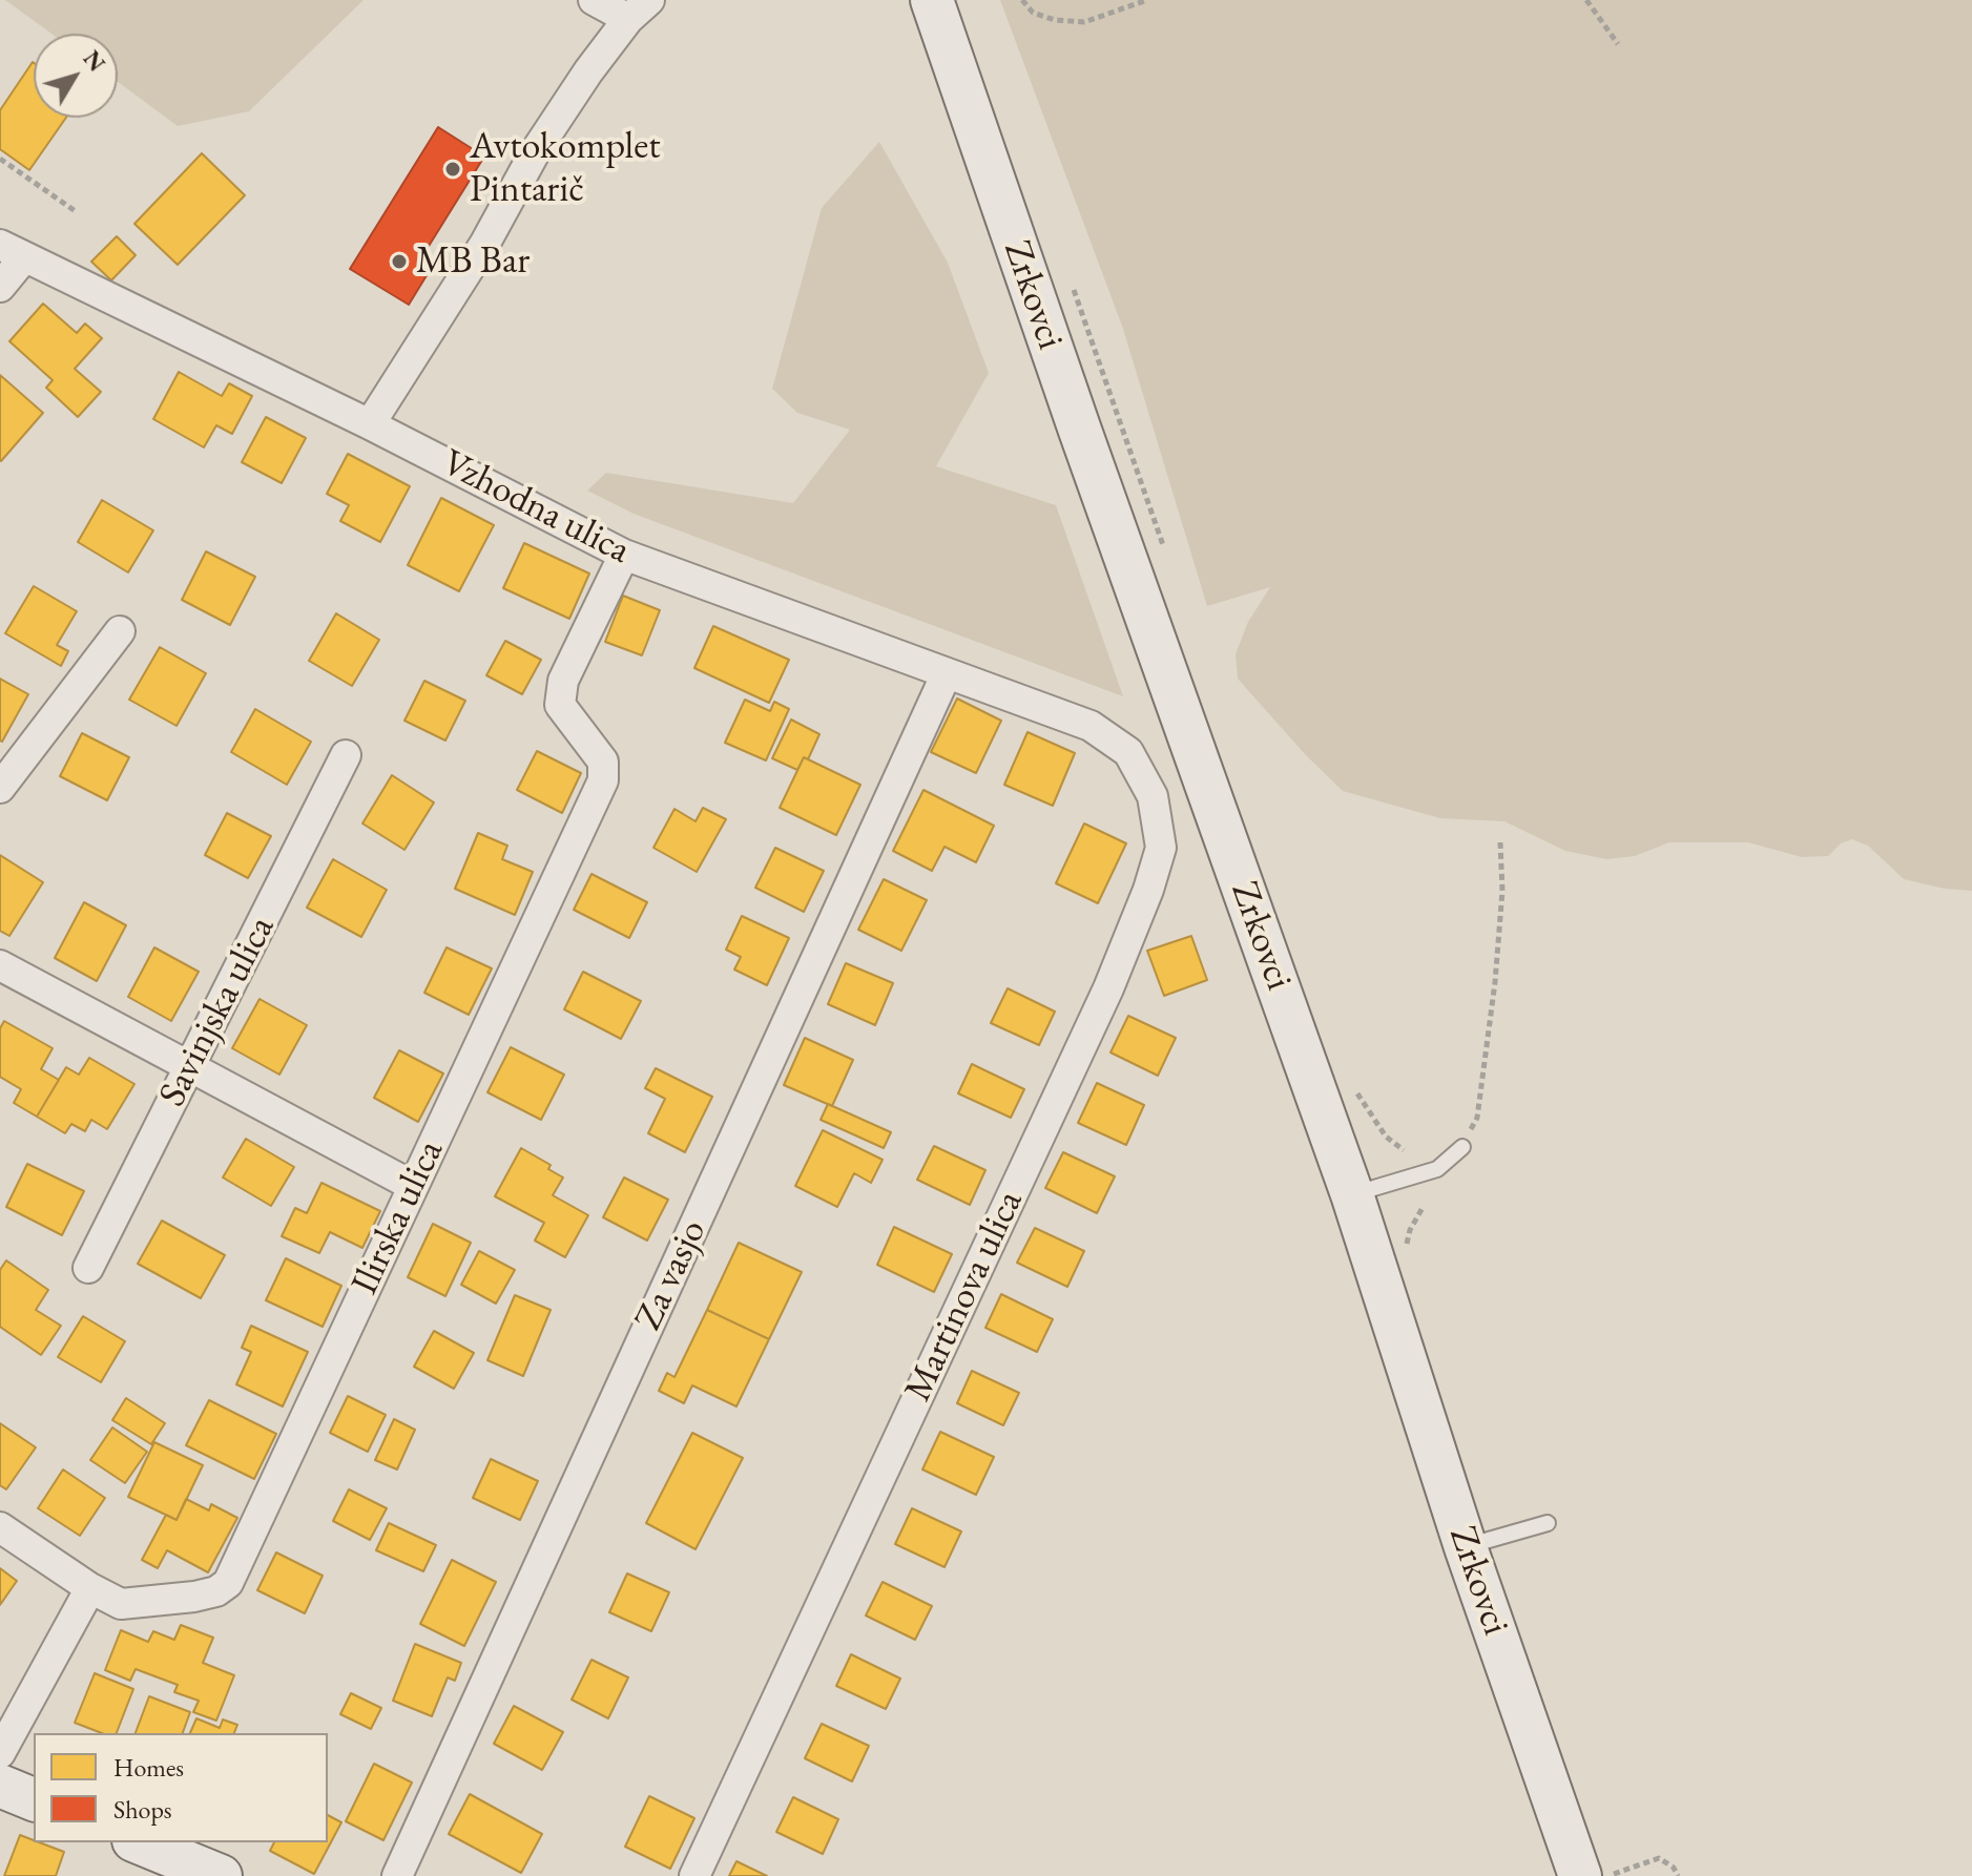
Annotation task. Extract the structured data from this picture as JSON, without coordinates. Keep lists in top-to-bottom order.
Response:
{
  "streets": {
    "street": [
      "Zrkovci",
      "Vzhodna ulica",
      "Savinjska ulica",
      "Ilirska ulica",
      "Za vasjo",
      "Martinova ulica"
    ]
  },
  "crossings": [
    ["Vzhodna ulica", "Ilirska ulica"],
    ["Vzhodna ulica", "Za vasjo"],
    ["Vzhodna ulica", "Martinova ulica"]
  ],
  "places": ["Avtokomplet Pintarič", "MB Bar"],
  "legend": ["Homes", "Shops"],
  "north": "top right"
}
